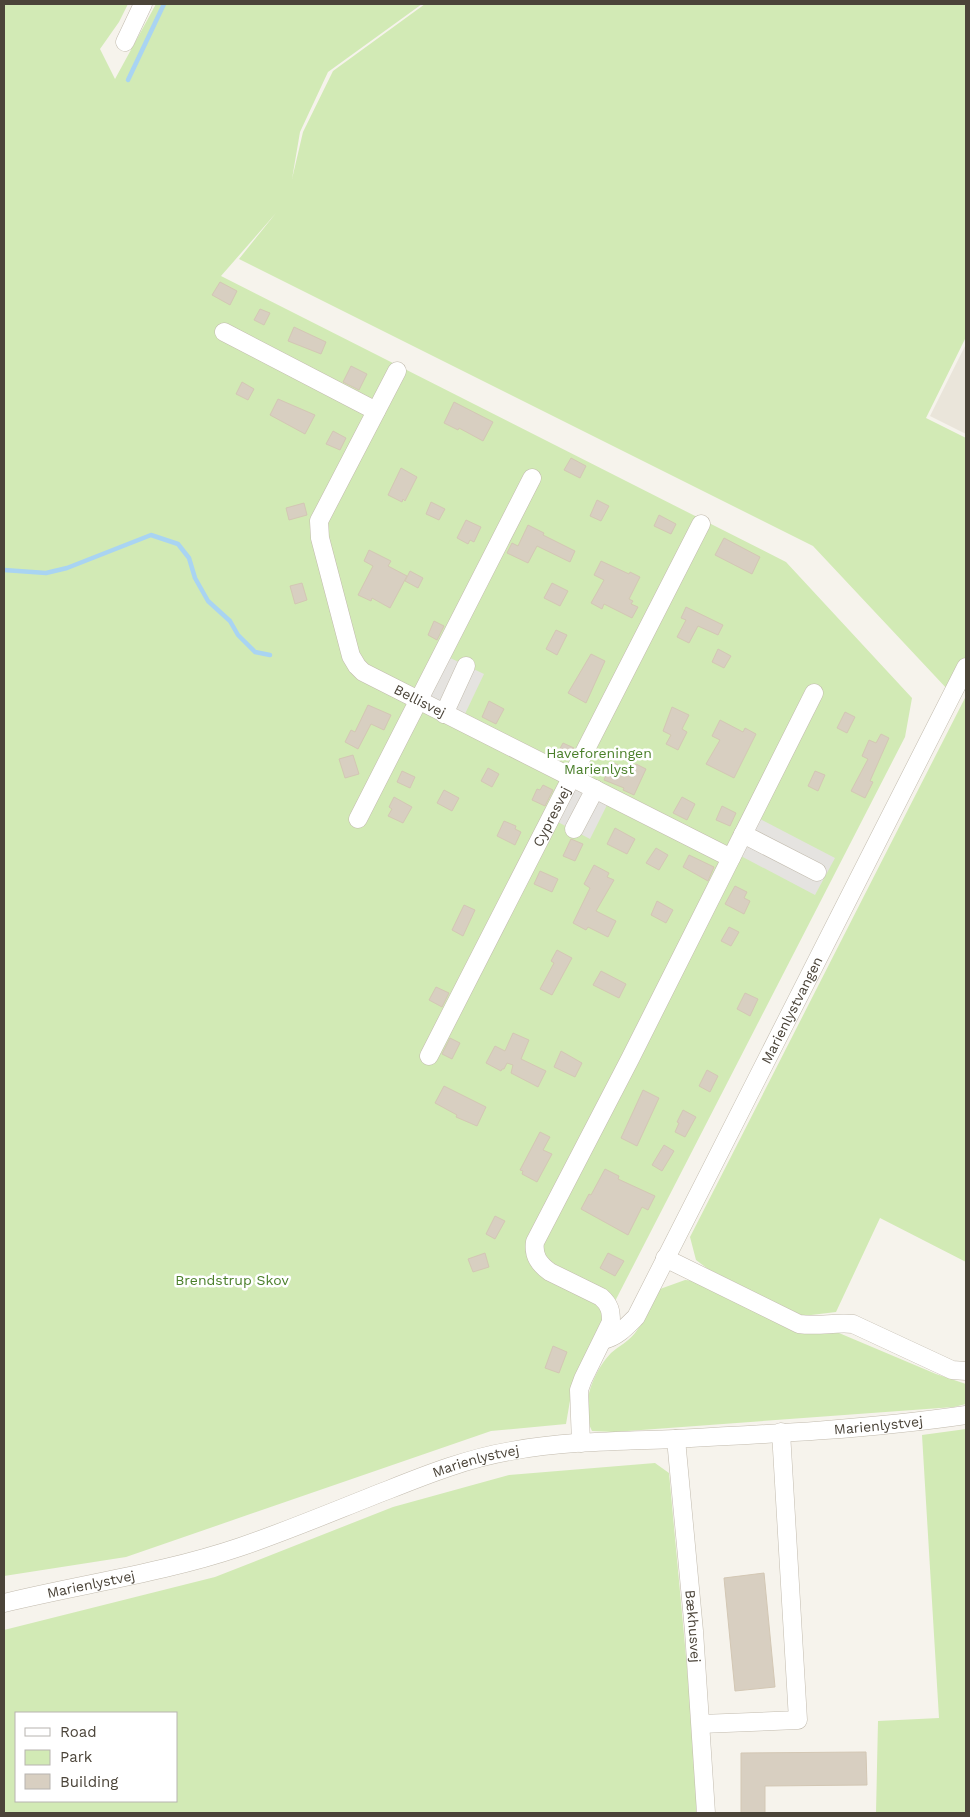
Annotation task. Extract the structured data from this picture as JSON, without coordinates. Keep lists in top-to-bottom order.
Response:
{
  "streets": {
    "street": [
      "Bellisvej",
      "Cypresvej",
      "Marienlystvangen",
      "Marienlystvej",
      "Bækhusvej"
    ]
  },
  "crossings": [
    ["Bellisvej", "Cypresvej"],
    ["Marienlystvej", "Bækhusvej"]
  ],
  "parks": ["Haveforeningen Marienlyst", "Brendstrup Skov"],
  "legend": ["Road", "Park", "Building"]
}
